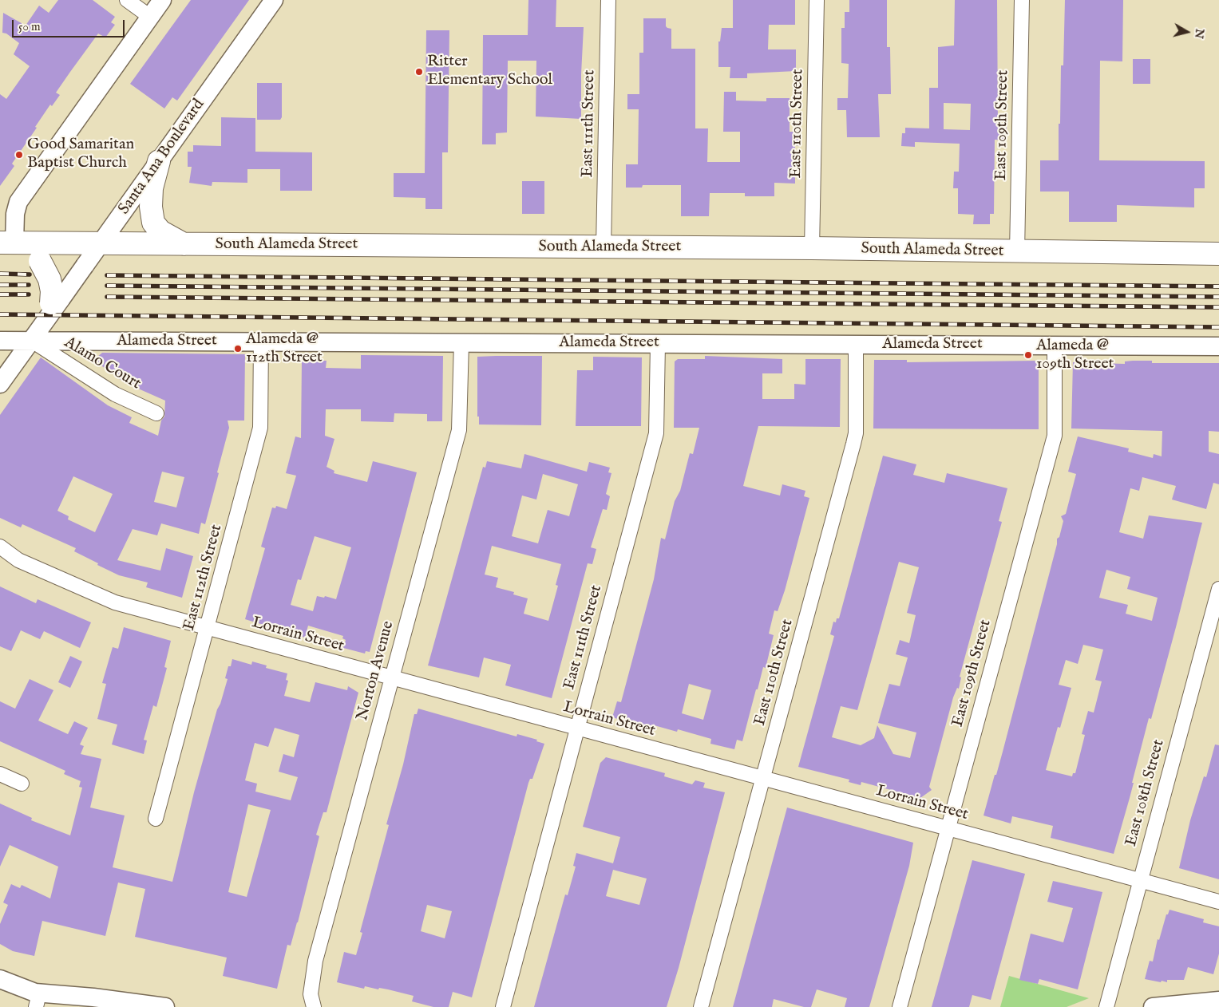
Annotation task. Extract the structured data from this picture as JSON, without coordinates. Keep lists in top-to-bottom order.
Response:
{
  "streets": {
    "main road": ["South Alameda Street"],
    "street": [
      "East 111th Street",
      "East 110th Street",
      "East 109th Street",
      "Santa Ana Boulevard",
      "Alameda Street",
      "Alamo Court",
      "East 112th Street",
      "Lorrain Street",
      "Norton Avenue",
      "East 108th Street"
    ]
  },
  "crossings": [
    ["East 111th Street", "South Alameda Street"],
    ["East 111th Street", "Alameda Street"],
    ["East 111th Street", "Lorrain Street"],
    ["East 110th Street", "South Alameda Street"],
    ["East 110th Street", "Alameda Street"],
    ["East 110th Street", "Lorrain Street"],
    ["East 109th Street", "South Alameda Street"],
    ["East 109th Street", "Alameda Street"],
    ["East 109th Street", "Lorrain Street"],
    ["Santa Ana Boulevard", "South Alameda Street"],
    ["Santa Ana Boulevard", "Alameda Street"],
    ["Santa Ana Boulevard", "Alamo Court"],
    ["Alameda Street", "Alamo Court"],
    ["Alameda Street", "East 112th Street"],
    ["Alameda Street", "Norton Avenue"],
    ["East 112th Street", "Lorrain Street"],
    ["Lorrain Street", "Norton Avenue"],
    ["Lorrain Street", "East 108th Street"]
  ],
  "places": [
    "Ritter Elementary School",
    "Good Samaritan Baptist Church",
    "Alameda @ 112th Street",
    "Alameda @ 109th Street"
  ],
  "scale_bar": "50 m",
  "north": "right"
}
